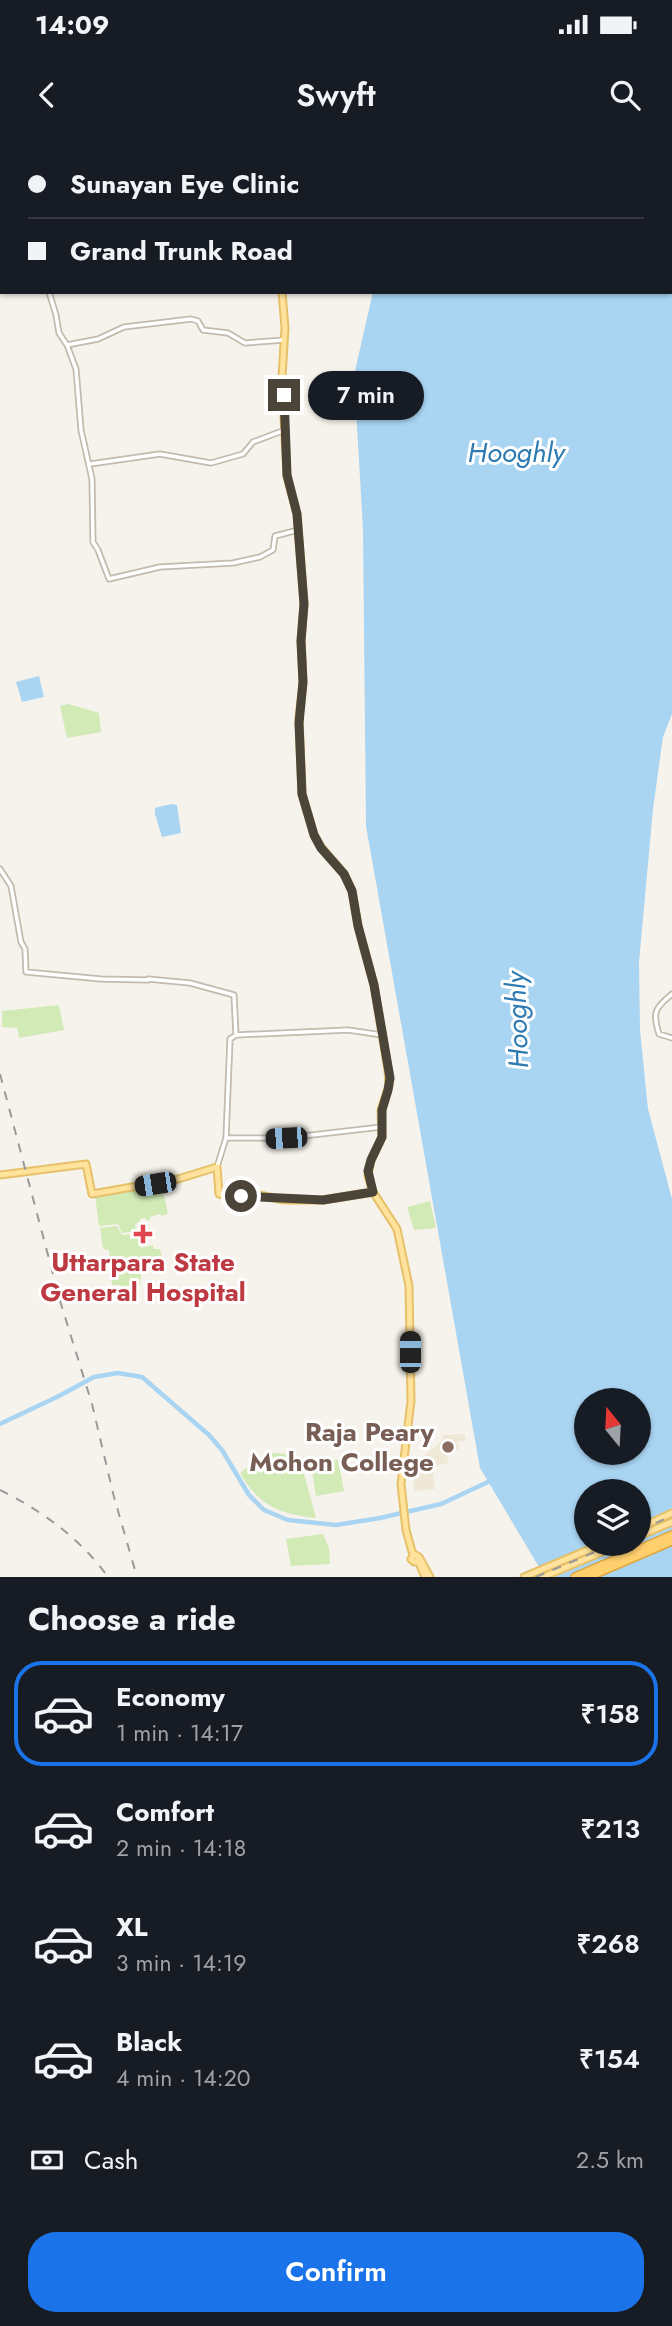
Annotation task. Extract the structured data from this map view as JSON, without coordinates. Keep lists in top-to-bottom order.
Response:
{
  "water": ["Hooghly"],
  "places": {
    "health": ["Uttarpara State General Hospital"],
    "other": ["Raja Peary Mohon College"]
  },
  "north": "top",
  "page": {
    "status": "14:09",
    "header": "Swyft",
    "banner": ["Sunayan Eye Clinic", "Grand Trunk Road"],
    "bubble": "7 min",
    "heading": "Choose a ride",
    "list": [
      {
        "name": "Economy",
        "note": "1 min · 14:17",
        "value": "₹158"
      },
      {
        "name": "Comfort",
        "note": "2 min · 14:18",
        "value": "₹213"
      },
      {
        "name": "XL",
        "note": "3 min · 14:19",
        "value": "₹268"
      },
      {
        "name": "Black",
        "note": "4 min · 14:20",
        "value": "₹154"
      }
    ],
    "pay": ["Cash", "2.5 km"],
    "buttons": "Confirm"
  }
}
